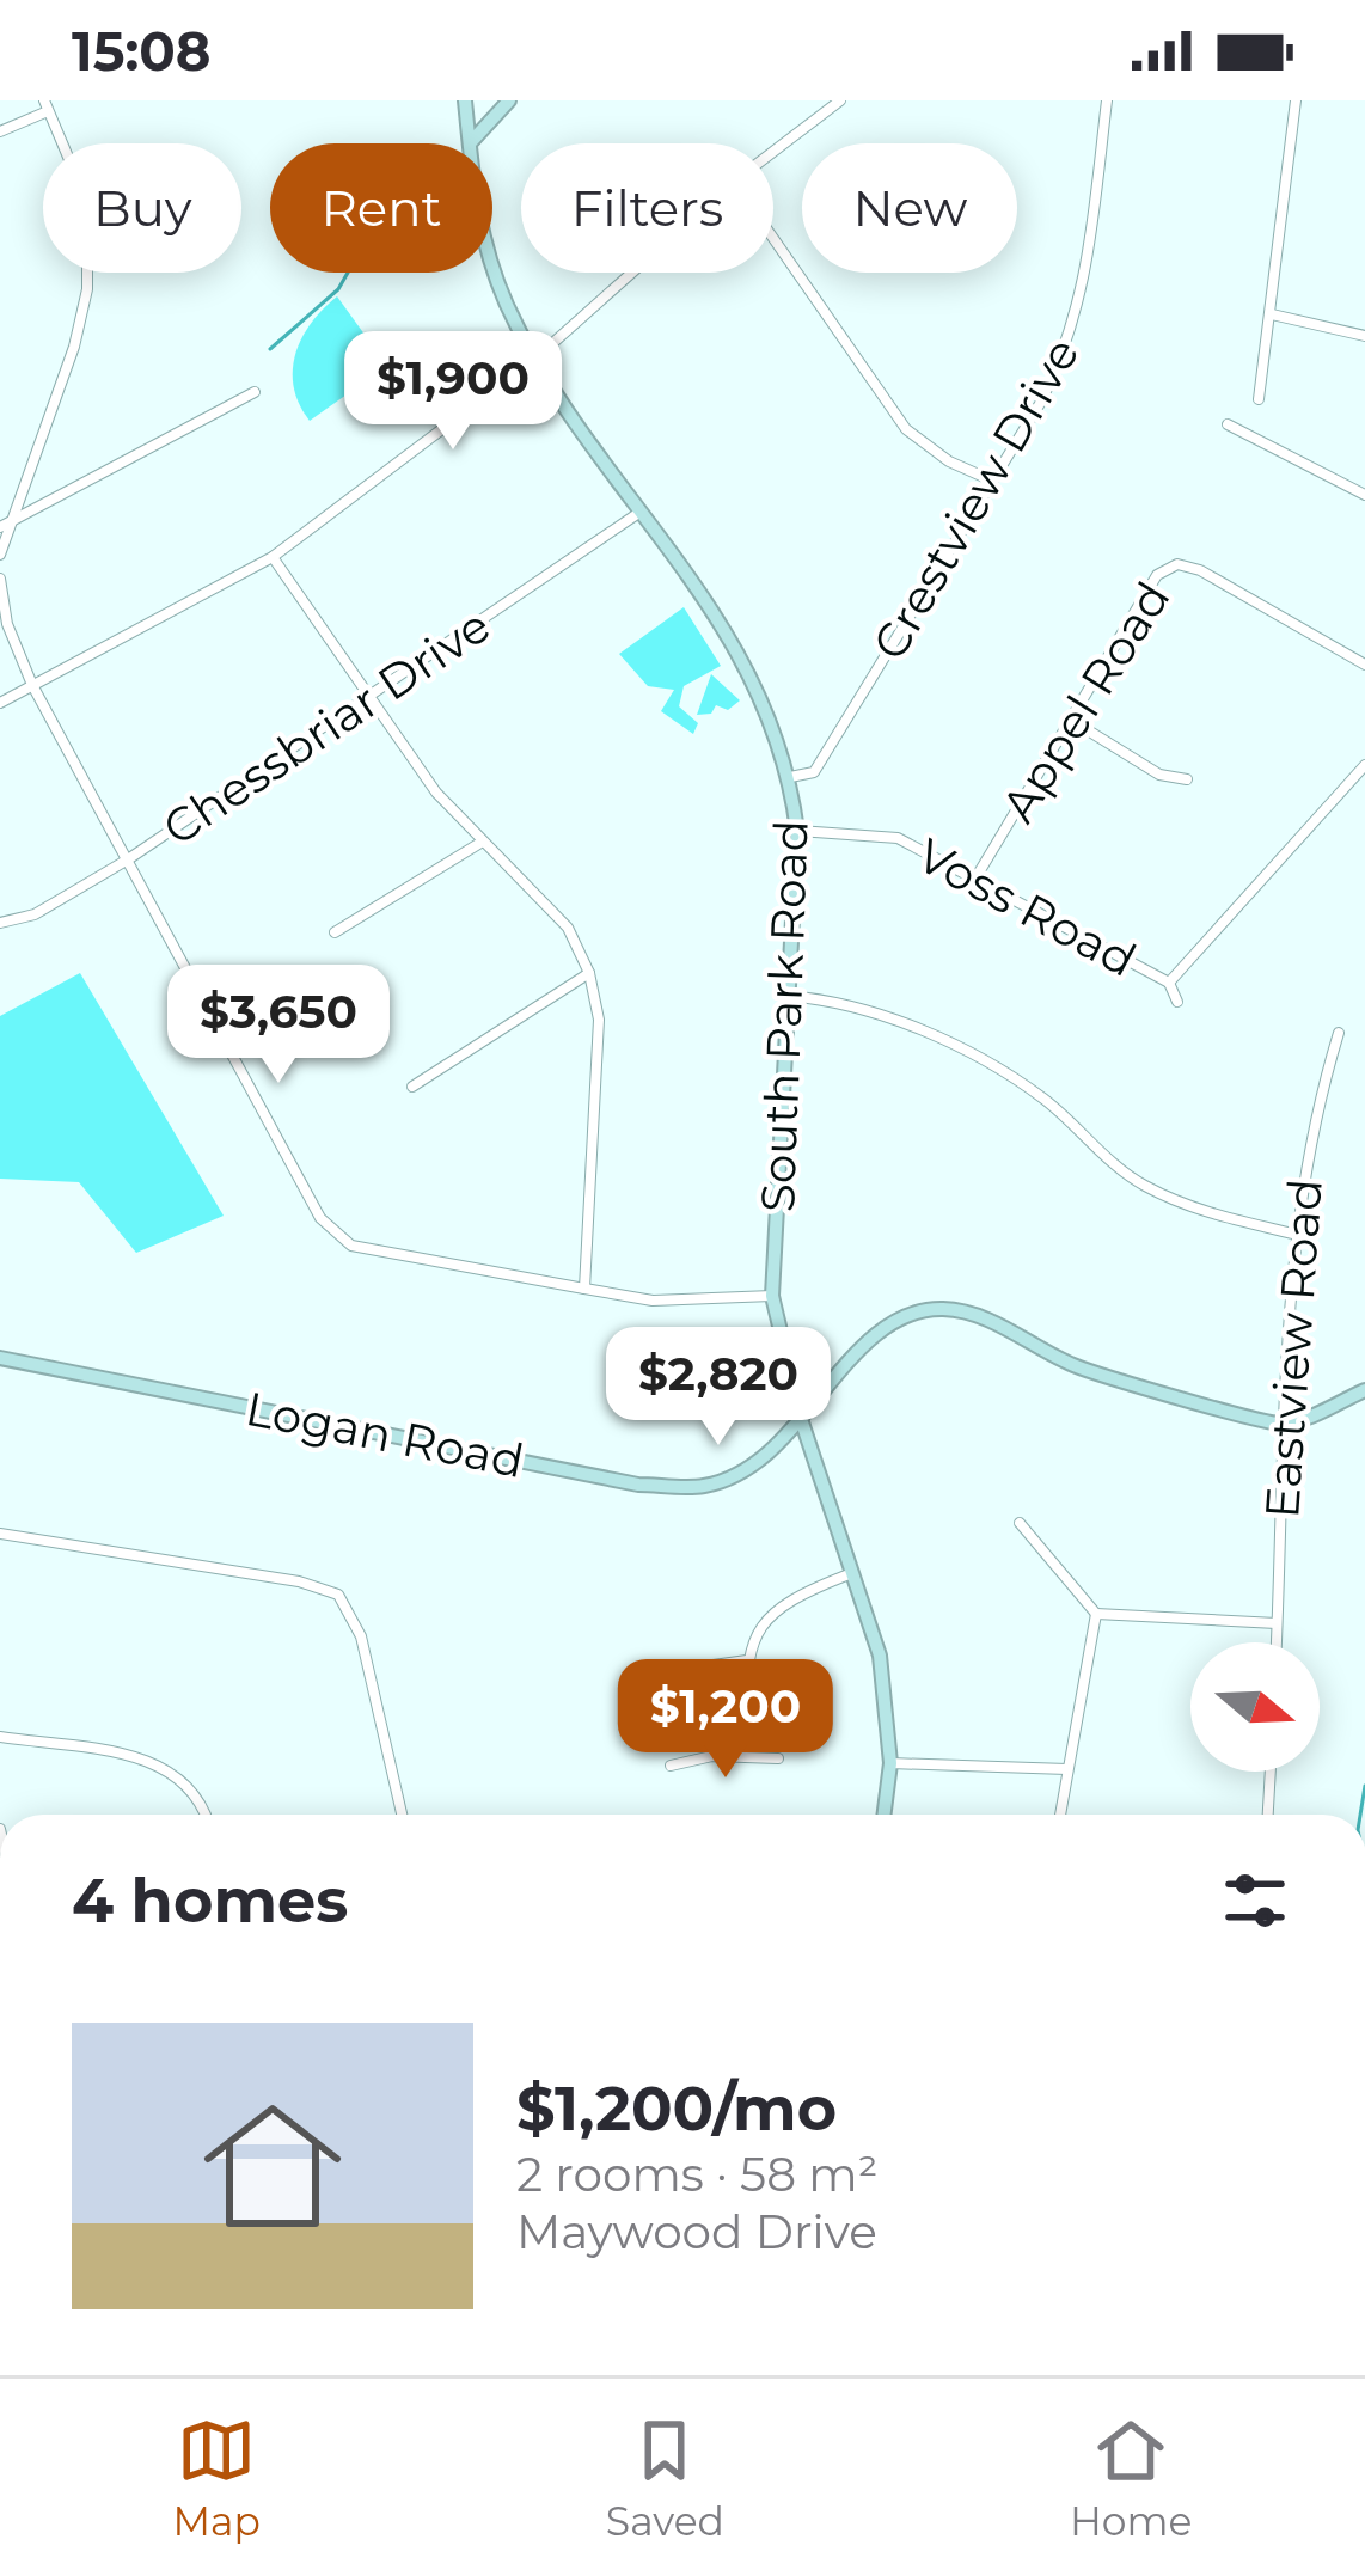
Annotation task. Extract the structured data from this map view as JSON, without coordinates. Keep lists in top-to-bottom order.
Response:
{
  "streets": {
    "main road": ["South Park Road", "Logan Road"],
    "street": [
      "Crestview Drive",
      "Appel Road",
      "Chessbriar Drive",
      "Voss Road",
      "Eastview Road"
    ]
  },
  "crossings": [
    ["Crestview Drive", "South Park Road"],
    ["Appel Road", "Voss Road"],
    ["Chessbriar Drive", "South Park Road"],
    ["Voss Road", "South Park Road"],
    ["South Park Road", "Logan Road"],
    ["Eastview Road", "Logan Road"]
  ],
  "north": "right",
  "page": {
    "status": "15:08",
    "chip": [
      "Buy",
      "Rent",
      "Filters",
      "New"
    ],
    "price": [
      "$1,900",
      "$3,650",
      "$2,820",
      "$1,200"
    ],
    "heading": "4 homes",
    "list": [
      {
        "name": "$1,200/mo",
        "note": "2 rooms · 58 m² · Maywood Drive"
      }
    ],
    "tabs": ["Map", "Saved", "Home"]
  }
}
